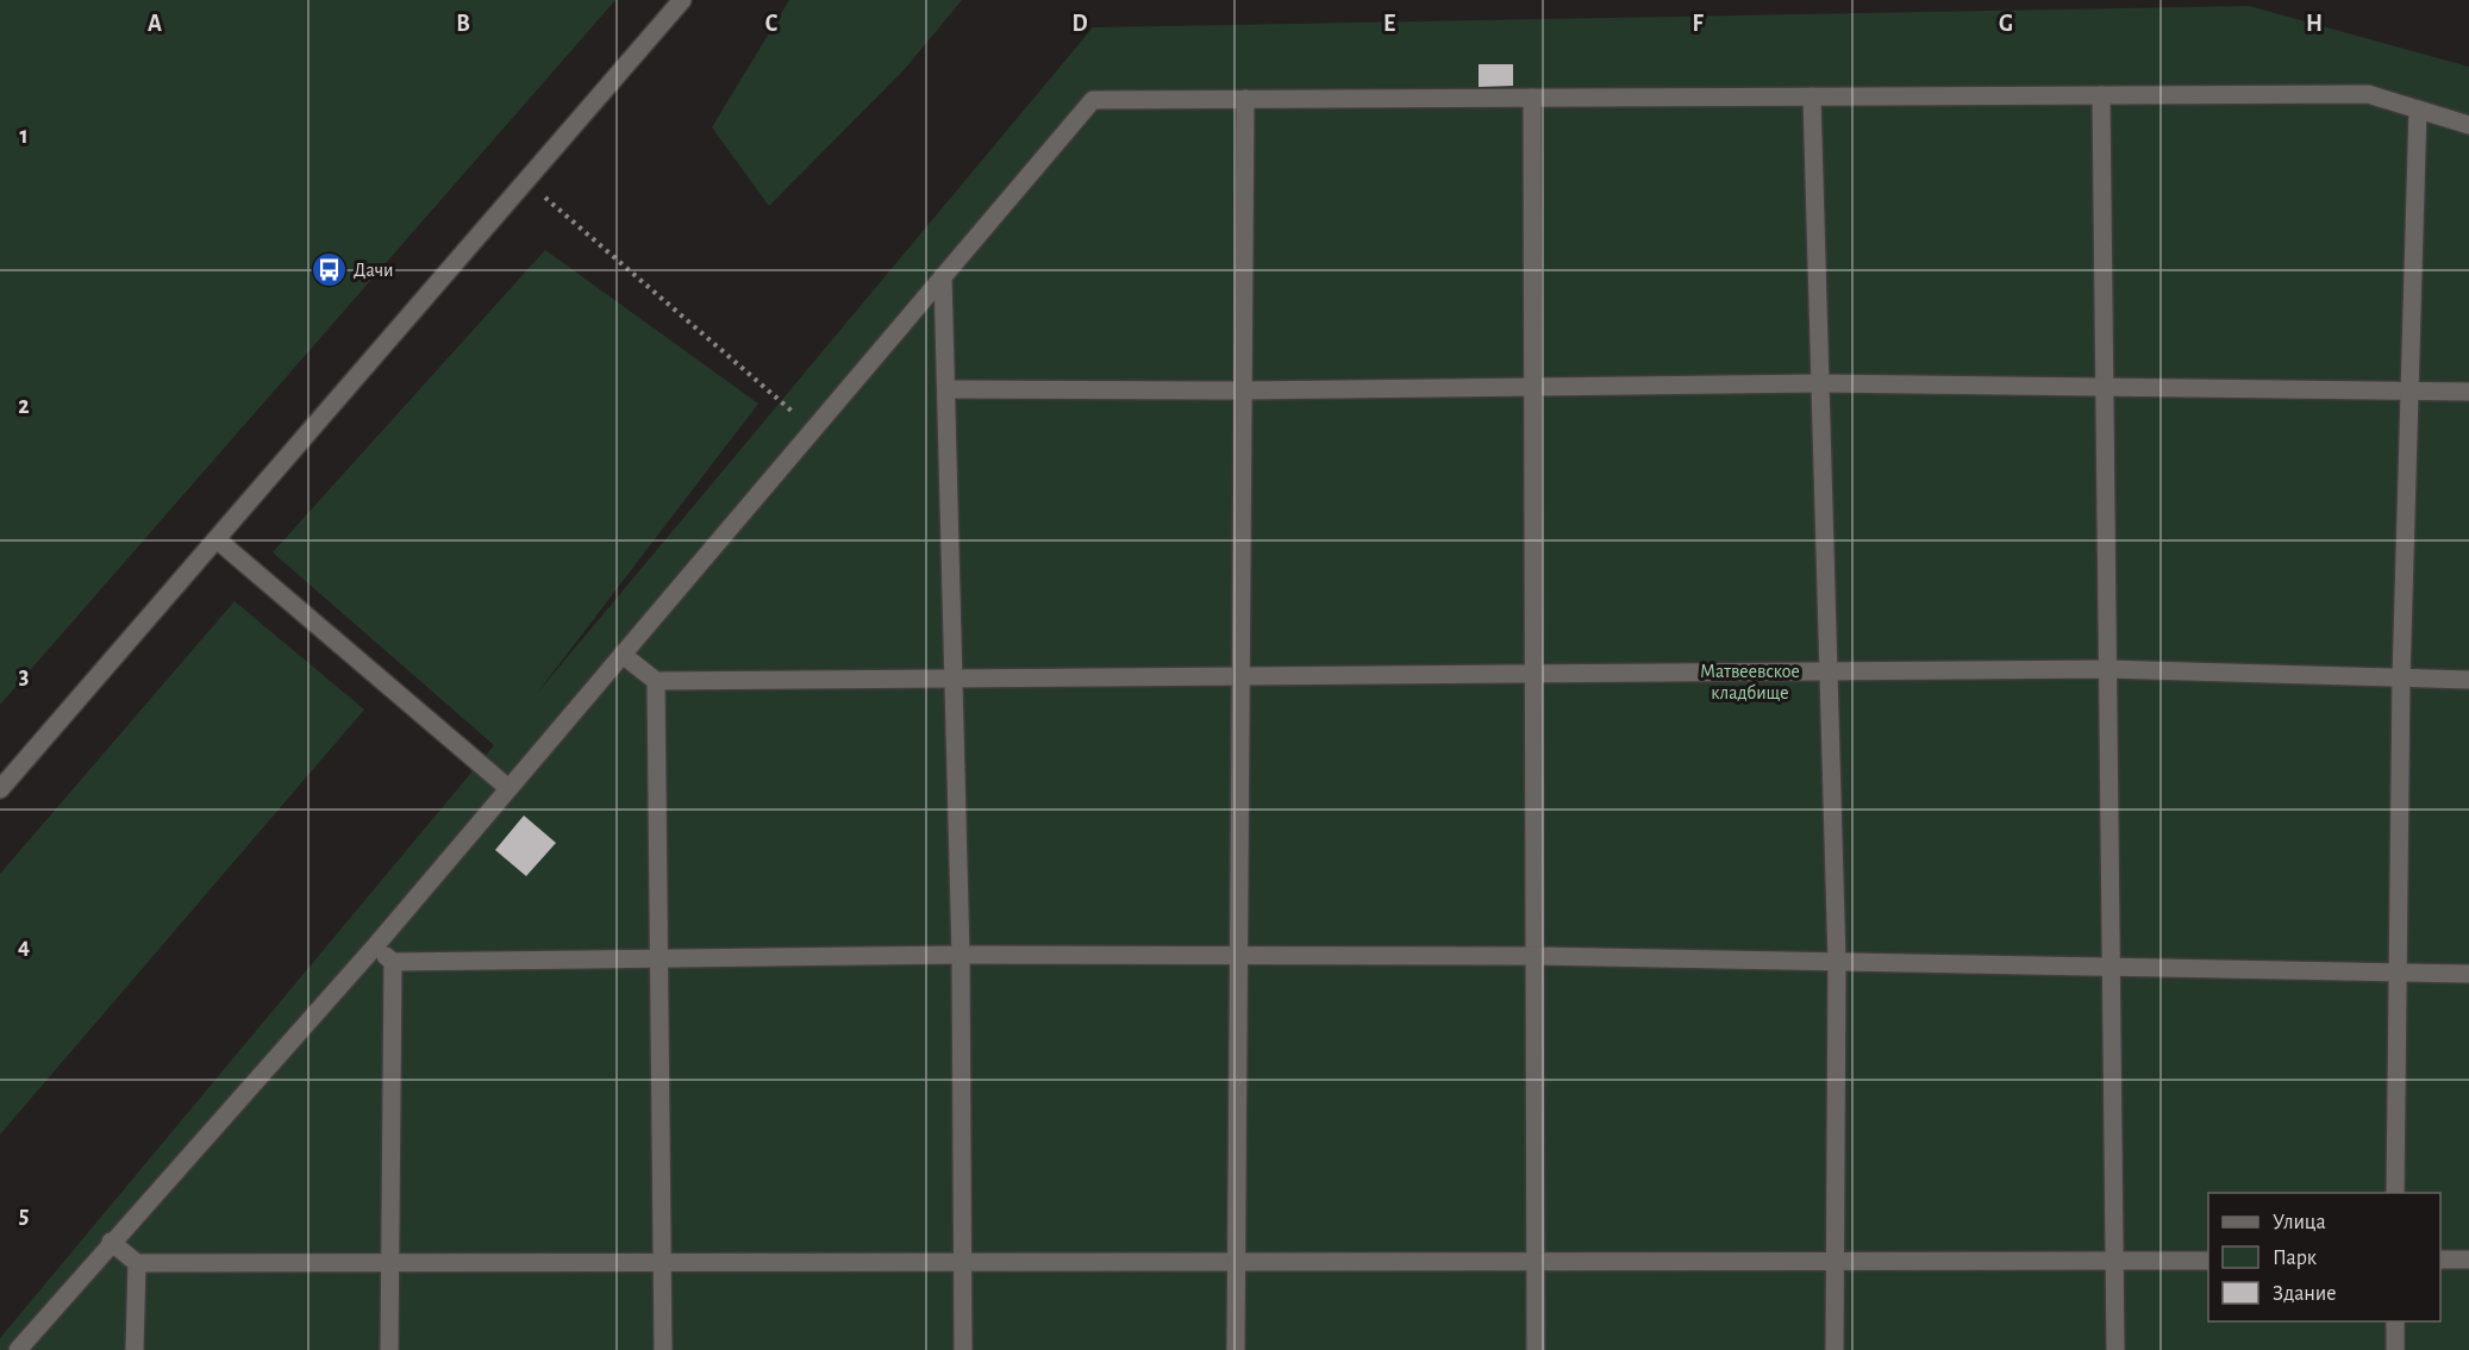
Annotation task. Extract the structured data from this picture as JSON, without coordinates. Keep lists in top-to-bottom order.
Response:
{
  "parks": ["Матвеевское кладбище"],
  "places": {
    "bus stop": ["Дачи"]
  },
  "legend": ["Улица", "Парк", "Здание"],
  "grid": {
    "columns": [
      "A",
      "B",
      "C",
      "D",
      "E",
      "F",
      "G",
      "H"
    ],
    "rows": [
      "1",
      "2",
      "3",
      "4",
      "5"
    ]
  }
}
